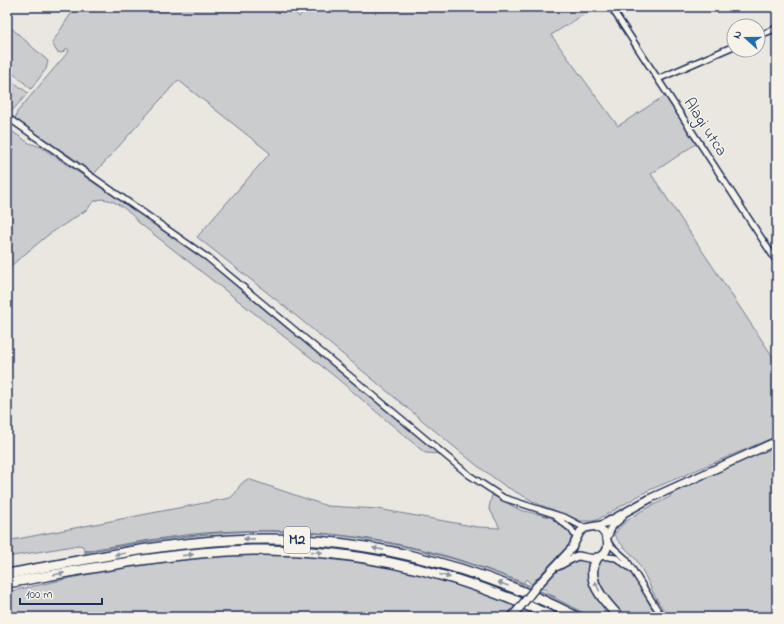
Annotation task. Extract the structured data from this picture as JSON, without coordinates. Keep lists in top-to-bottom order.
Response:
{
  "streets": {
    "highway": ["M2"],
    "street": ["Alagi utca"]
  },
  "scale_bar": "100 m",
  "north": "left"
}
